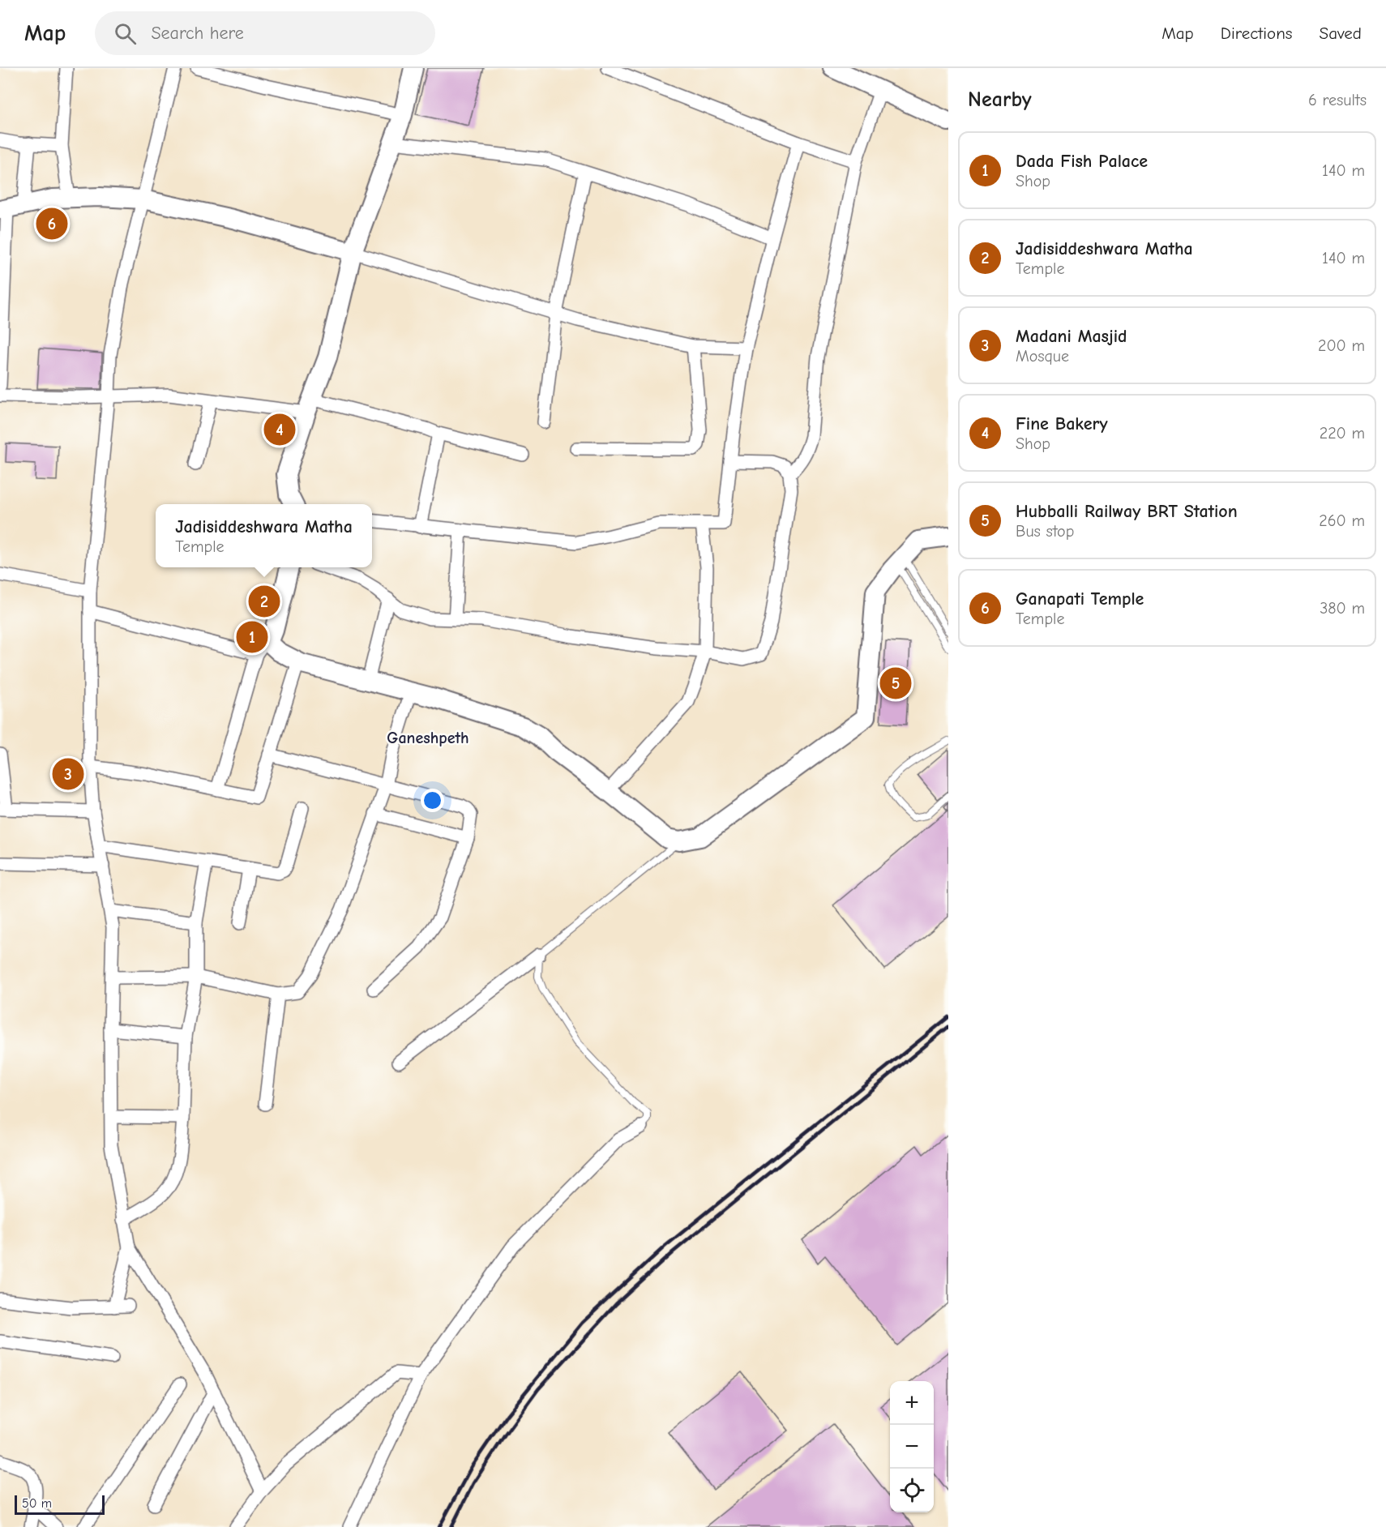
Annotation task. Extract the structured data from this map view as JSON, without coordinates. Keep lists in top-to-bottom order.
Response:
{
  "districts": ["Ganeshpeth"],
  "scale_bar": "50 m",
  "page": {
    "header": "Map",
    "search": "Search here",
    "nav": ["Map", "Directions", "Saved"],
    "heading": ["Nearby", "6 results"],
    "list": [
      {
        "mark": "1",
        "name": "Dada Fish Palace",
        "note": "Shop",
        "value": "140 m"
      },
      {
        "mark": "2",
        "name": "Jadisiddeshwara Matha",
        "note": "Temple",
        "value": "140 m"
      },
      {
        "mark": "3",
        "name": "Madani Masjid",
        "note": "Mosque",
        "value": "200 m"
      },
      {
        "mark": "4",
        "name": "Fine Bakery",
        "note": "Shop",
        "value": "220 m"
      },
      {
        "mark": "5",
        "name": "Hubballi Railway BRT Station",
        "note": "Bus stop",
        "value": "260 m"
      },
      {
        "mark": "6",
        "name": "Ganapati Temple",
        "note": "Temple",
        "value": "380 m"
      }
    ],
    "pins": [
      "6",
      "4",
      "2",
      "1",
      "5",
      "3"
    ],
    "popup": ["Jadisiddeshwara Matha", "Temple"],
    "map_buttons": ["+", "−"],
    "scale": "50 m"
  }
}
